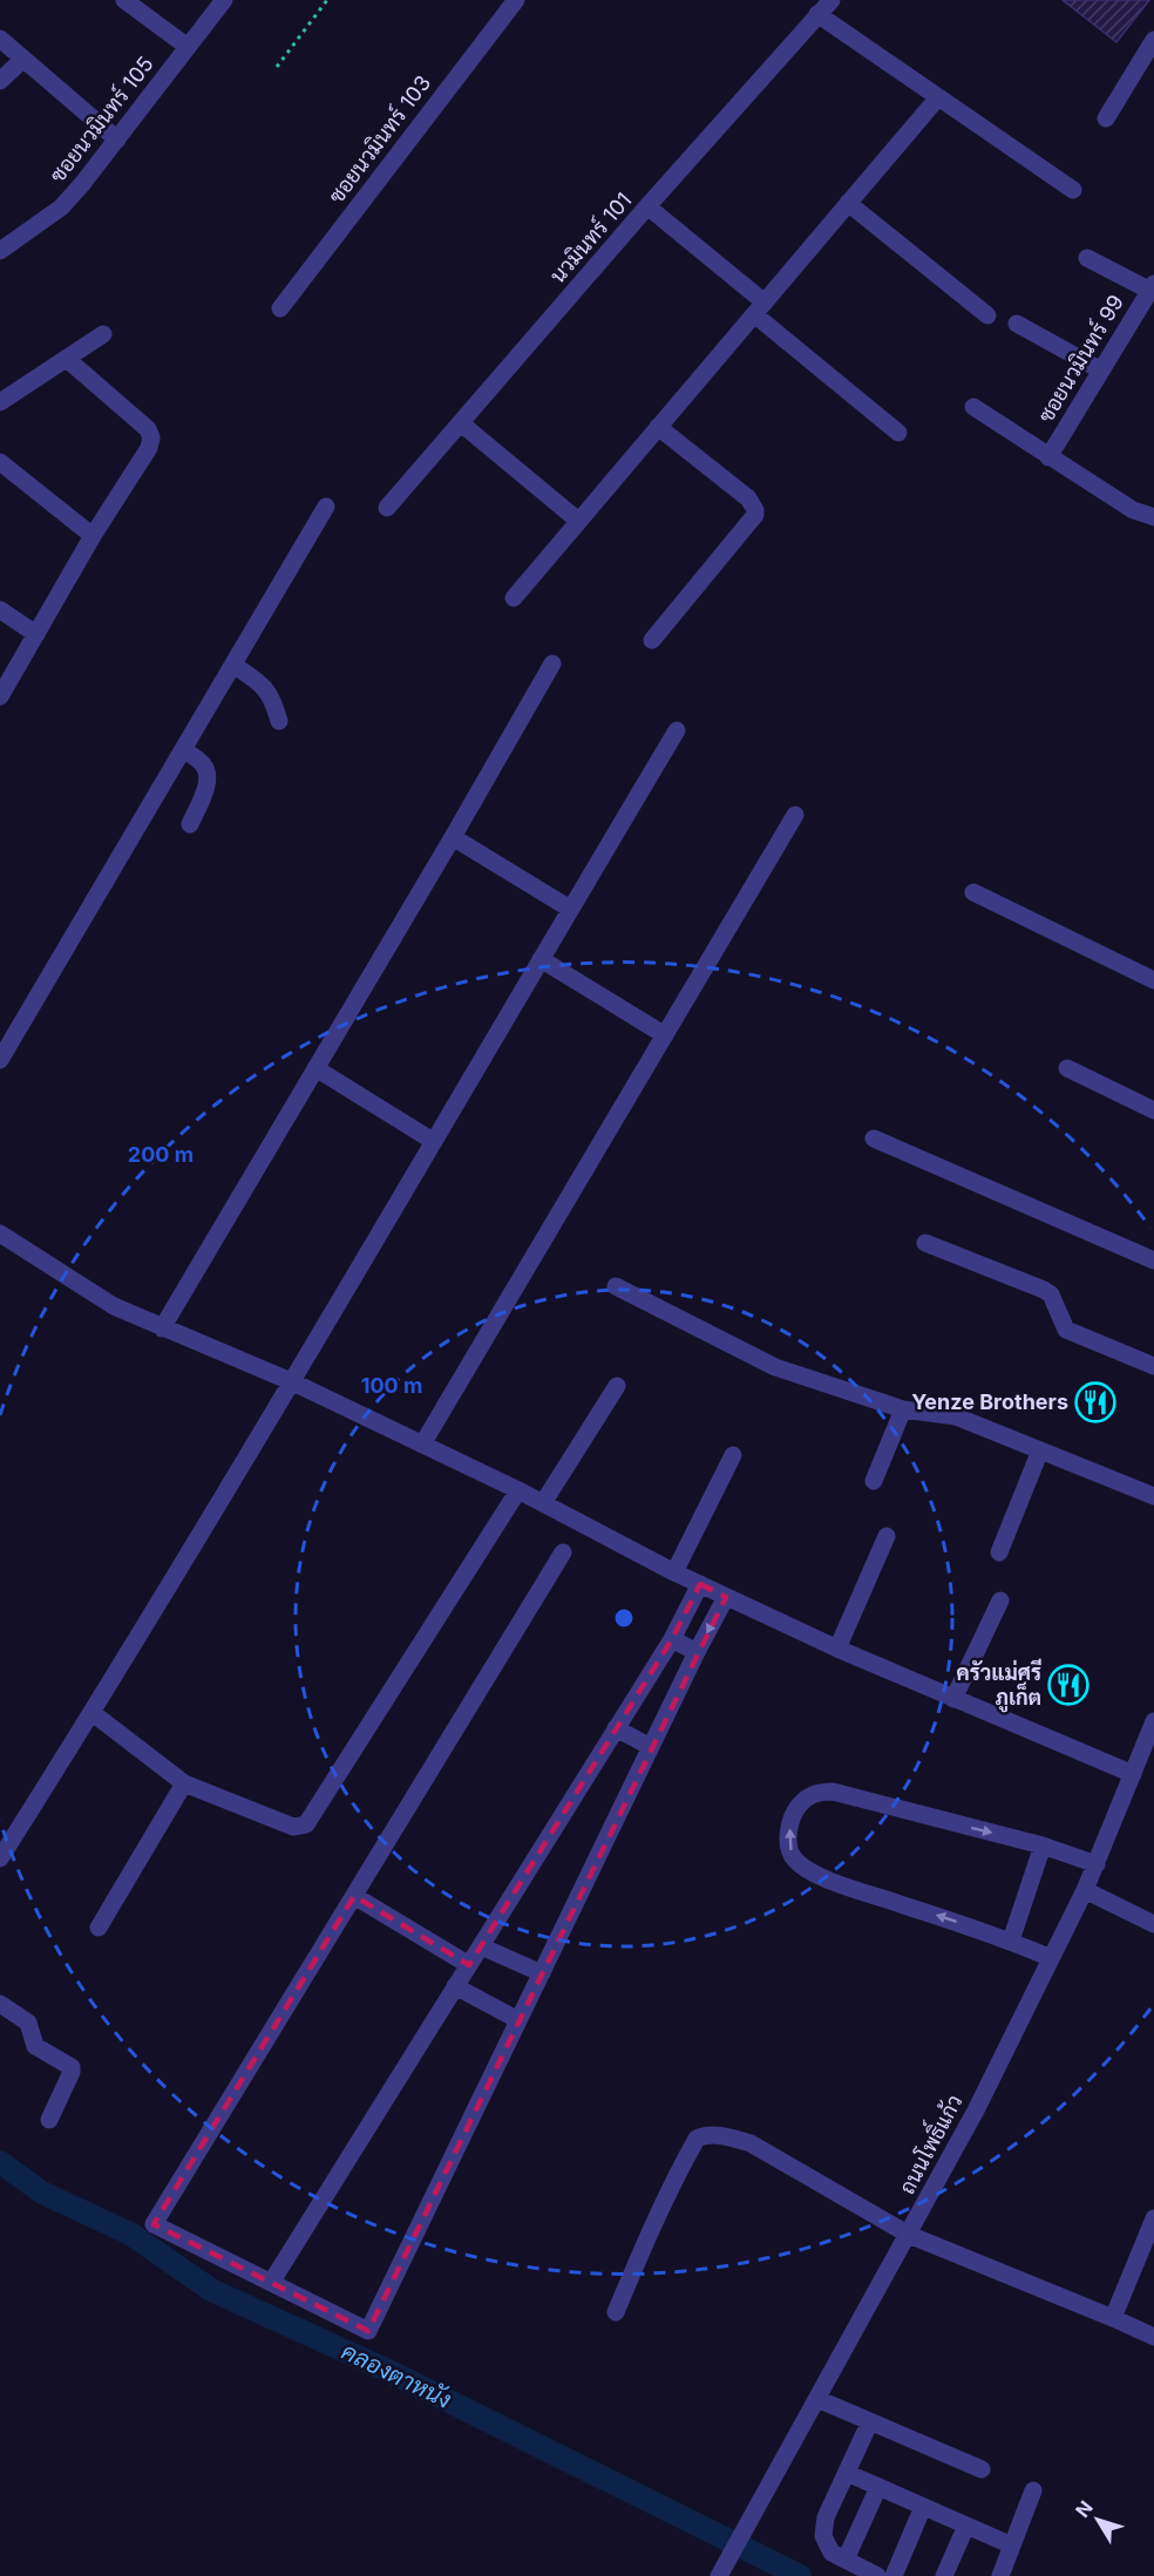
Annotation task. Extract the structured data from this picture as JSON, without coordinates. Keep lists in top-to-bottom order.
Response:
{
  "streets": {
    "street": [
      "ซอยนวมินทร์ 105",
      "ซอยนวมินทร์ 103",
      "นวมินทร์ 101",
      "ซอยนวมินทร์ 99",
      "ถนนโพธิ์แก้ว"
    ]
  },
  "water": ["คลองตาหนัง"],
  "places": {
    "restaurant": ["Yenze Brothers", "ครัวแม่ศรี ภูเก็ต"]
  },
  "north": "top left",
  "rings": ["200 m", "100 m"]
}
